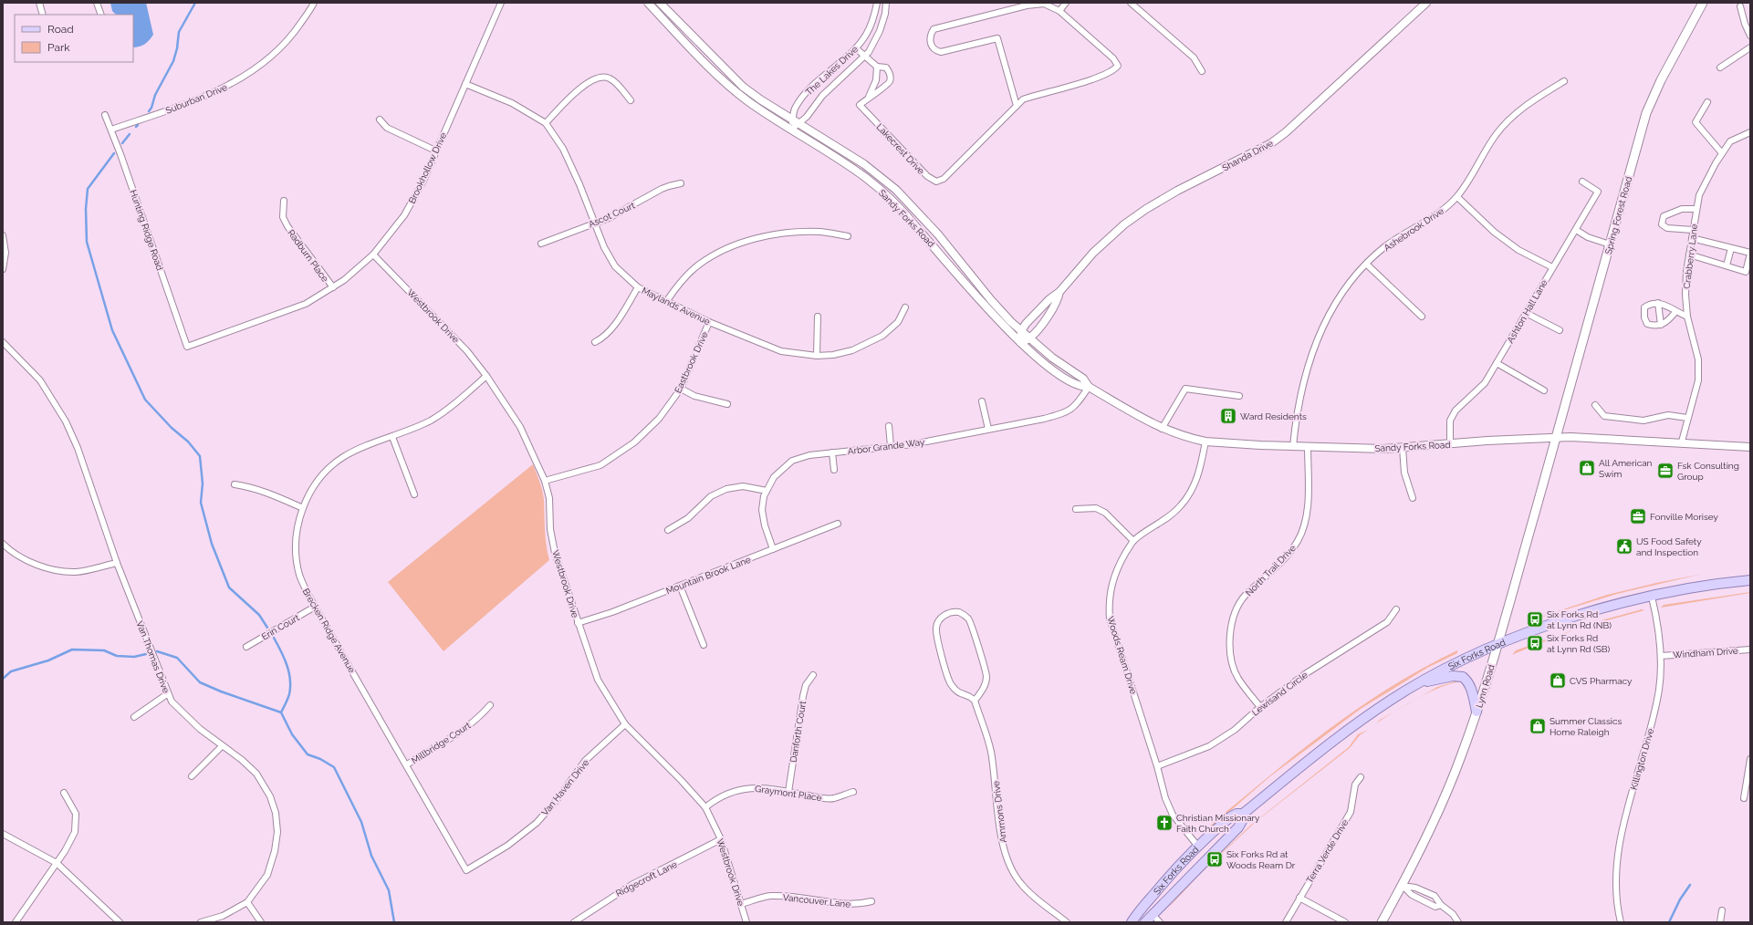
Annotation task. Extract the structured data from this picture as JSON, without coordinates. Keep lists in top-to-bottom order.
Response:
{
  "streets": {
    "main road": ["Spring Forest Road", "Six Forks Road", "Lynn Road"],
    "street": [
      "The Lakes Drive",
      "Suburban Drive",
      "Lakecrest Drive",
      "Shanda Drive",
      "Brookhollow Drive",
      "Ascot Court",
      "Sandy Forks Road",
      "Ashebrook Drive",
      "Hunting Ridge Road",
      "Radburn Place",
      "Crabberry Lane",
      "Maylands Avenue",
      "Ashton Hall Lane",
      "Westbrook Drive",
      "Eastbrook Drive",
      "Arbor Grande Way",
      "North Trail Drive",
      "Mountain Brook Lane",
      "Erin Court",
      "Brecken Ridge Avenue",
      "Windham Drive",
      "Woods Ream Drive",
      "Van Thomas Drive",
      "Lewisand Circle",
      "Danforth Court",
      "Millbridge Court",
      "Killington Drive",
      "Van Haven Drive",
      "Graymont Place",
      "Ammons Drive",
      "Terra Verde Drive",
      "Ridgecroft Lane",
      "Vancouver Lane"
    ]
  },
  "crossings": [
    ["The Lakes Drive", "Sandy Forks Road"],
    ["Suburban Drive", "Hunting Ridge Road"],
    ["Shanda Drive", "Sandy Forks Road"],
    ["Brookhollow Drive", "Hunting Ridge Road"],
    ["Brookhollow Drive", "Radburn Place"],
    ["Brookhollow Drive", "Maylands Avenue"],
    ["Brookhollow Drive", "Westbrook Drive"],
    ["Ascot Court", "Maylands Avenue"],
    ["Spring Forest Road", "Sandy Forks Road"],
    ["Spring Forest Road", "Lynn Road"],
    ["Sandy Forks Road", "Ashebrook Drive"],
    ["Sandy Forks Road", "Crabberry Lane"],
    ["Sandy Forks Road", "Ashton Hall Lane"],
    ["Sandy Forks Road", "Arbor Grande Way"],
    ["Sandy Forks Road", "North Trail Drive"],
    ["Sandy Forks Road", "Woods Ream Drive"],
    ["Sandy Forks Road", "Lynn Road"],
    ["Maylands Avenue", "Eastbrook Drive"],
    ["Westbrook Drive", "Eastbrook Drive"],
    ["Westbrook Drive", "Mountain Brook Lane"],
    ["Westbrook Drive", "Brecken Ridge Avenue"],
    ["Westbrook Drive", "Van Haven Drive"],
    ["Westbrook Drive", "Graymont Place"],
    ["Westbrook Drive", "Ridgecroft Lane"],
    ["Westbrook Drive", "Vancouver Lane"],
    ["Arbor Grande Way", "Mountain Brook Lane"],
    ["North Trail Drive", "Lewisand Circle"],
    ["Erin Court", "Brecken Ridge Avenue"],
    ["Brecken Ridge Avenue", "Millbridge Court"],
    ["Brecken Ridge Avenue", "Van Haven Drive"],
    ["Windham Drive", "Killington Drive"],
    ["Woods Ream Drive", "Six Forks Road"],
    ["Woods Ream Drive", "Lewisand Circle"],
    ["Six Forks Road", "Lynn Road"],
    ["Six Forks Road", "Killington Drive"],
    ["Danforth Court", "Graymont Place"]
  ],
  "places": {
    "building": ["Ward Residents"],
    "shop": ["All American Swim", "CVS Pharmacy", "Summer Classics Home Raleigh"],
    "office": ["Fsk Consulting Group", "Fonville Morisey"],
    "public building": ["US Food Safety and Inspection"],
    "bus stop": ["Six Forks Rd at Lynn Rd (NB)", "Six Forks Rd at Lynn Rd (SB)", "Six Forks Rd at Woods Ream Dr"],
    "church": ["Christian Missionary Faith Church"]
  },
  "legend": ["Road", "Park"]
}
